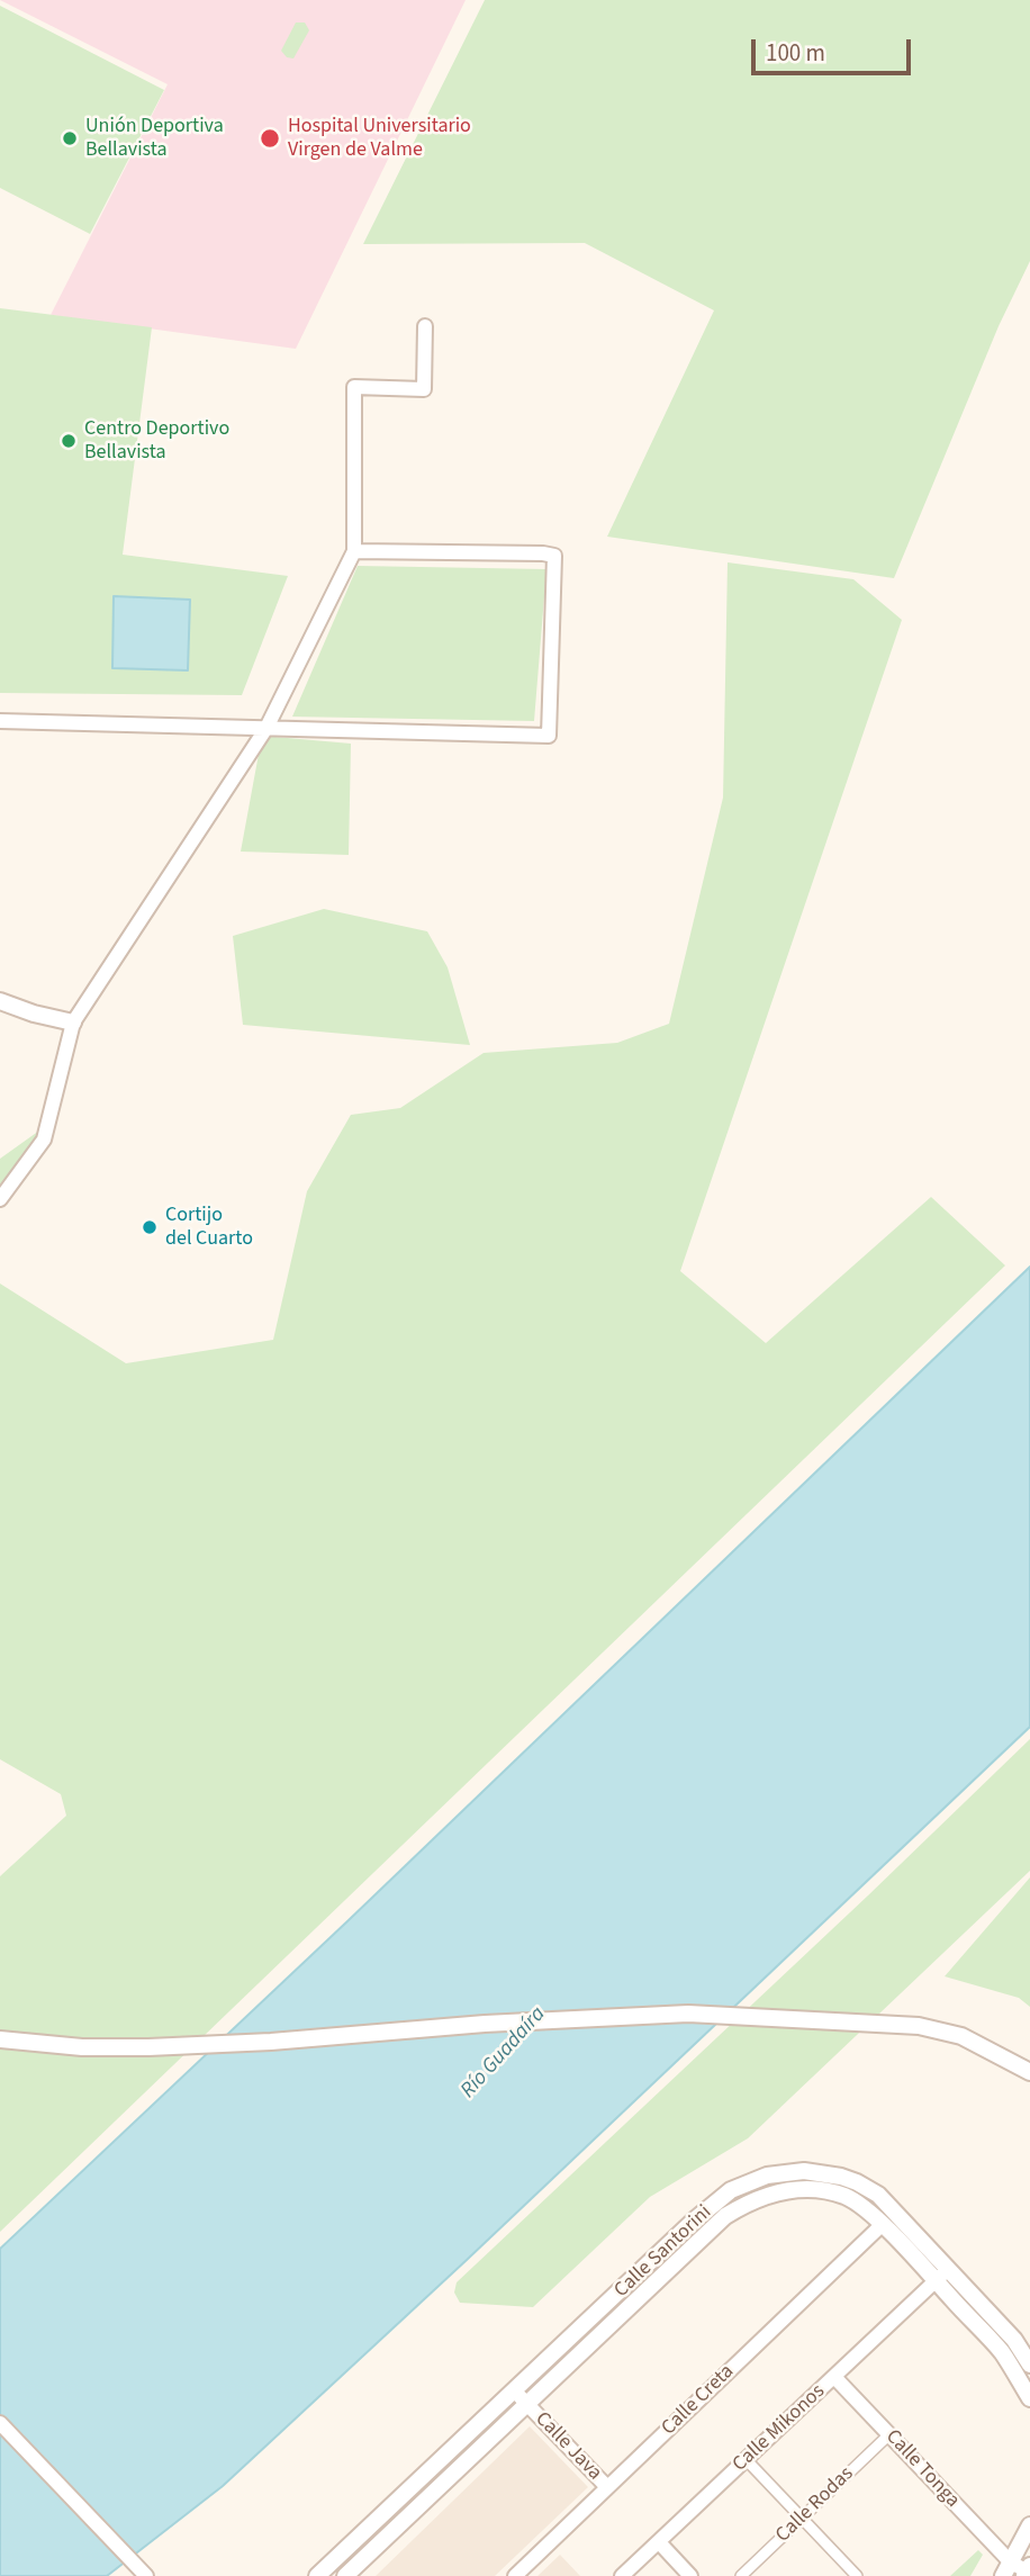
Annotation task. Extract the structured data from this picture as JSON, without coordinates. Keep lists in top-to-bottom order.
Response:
{
  "streets": {
    "street": [
      "Calle Santorini",
      "Calle Creta",
      "Calle Mikonos",
      "Calle Java",
      "Calle Tonga",
      "Calle Rodas"
    ]
  },
  "crossings": [
    ["Calle Santorini", "Calle Creta"],
    ["Calle Santorini", "Calle Mikonos"],
    ["Calle Santorini", "Calle Java"],
    ["Calle Creta", "Calle Java"],
    ["Calle Mikonos", "Calle Tonga"],
    ["Calle Tonga", "Calle Rodas"]
  ],
  "water": ["Río Guadaíra"],
  "places": [
    "Unión Deportiva Bellavista",
    "Hospital Universitario Virgen de Valme",
    "Centro Deportivo Bellavista",
    "Cortijo del Cuarto"
  ],
  "scale_bar": "100 m"
}
